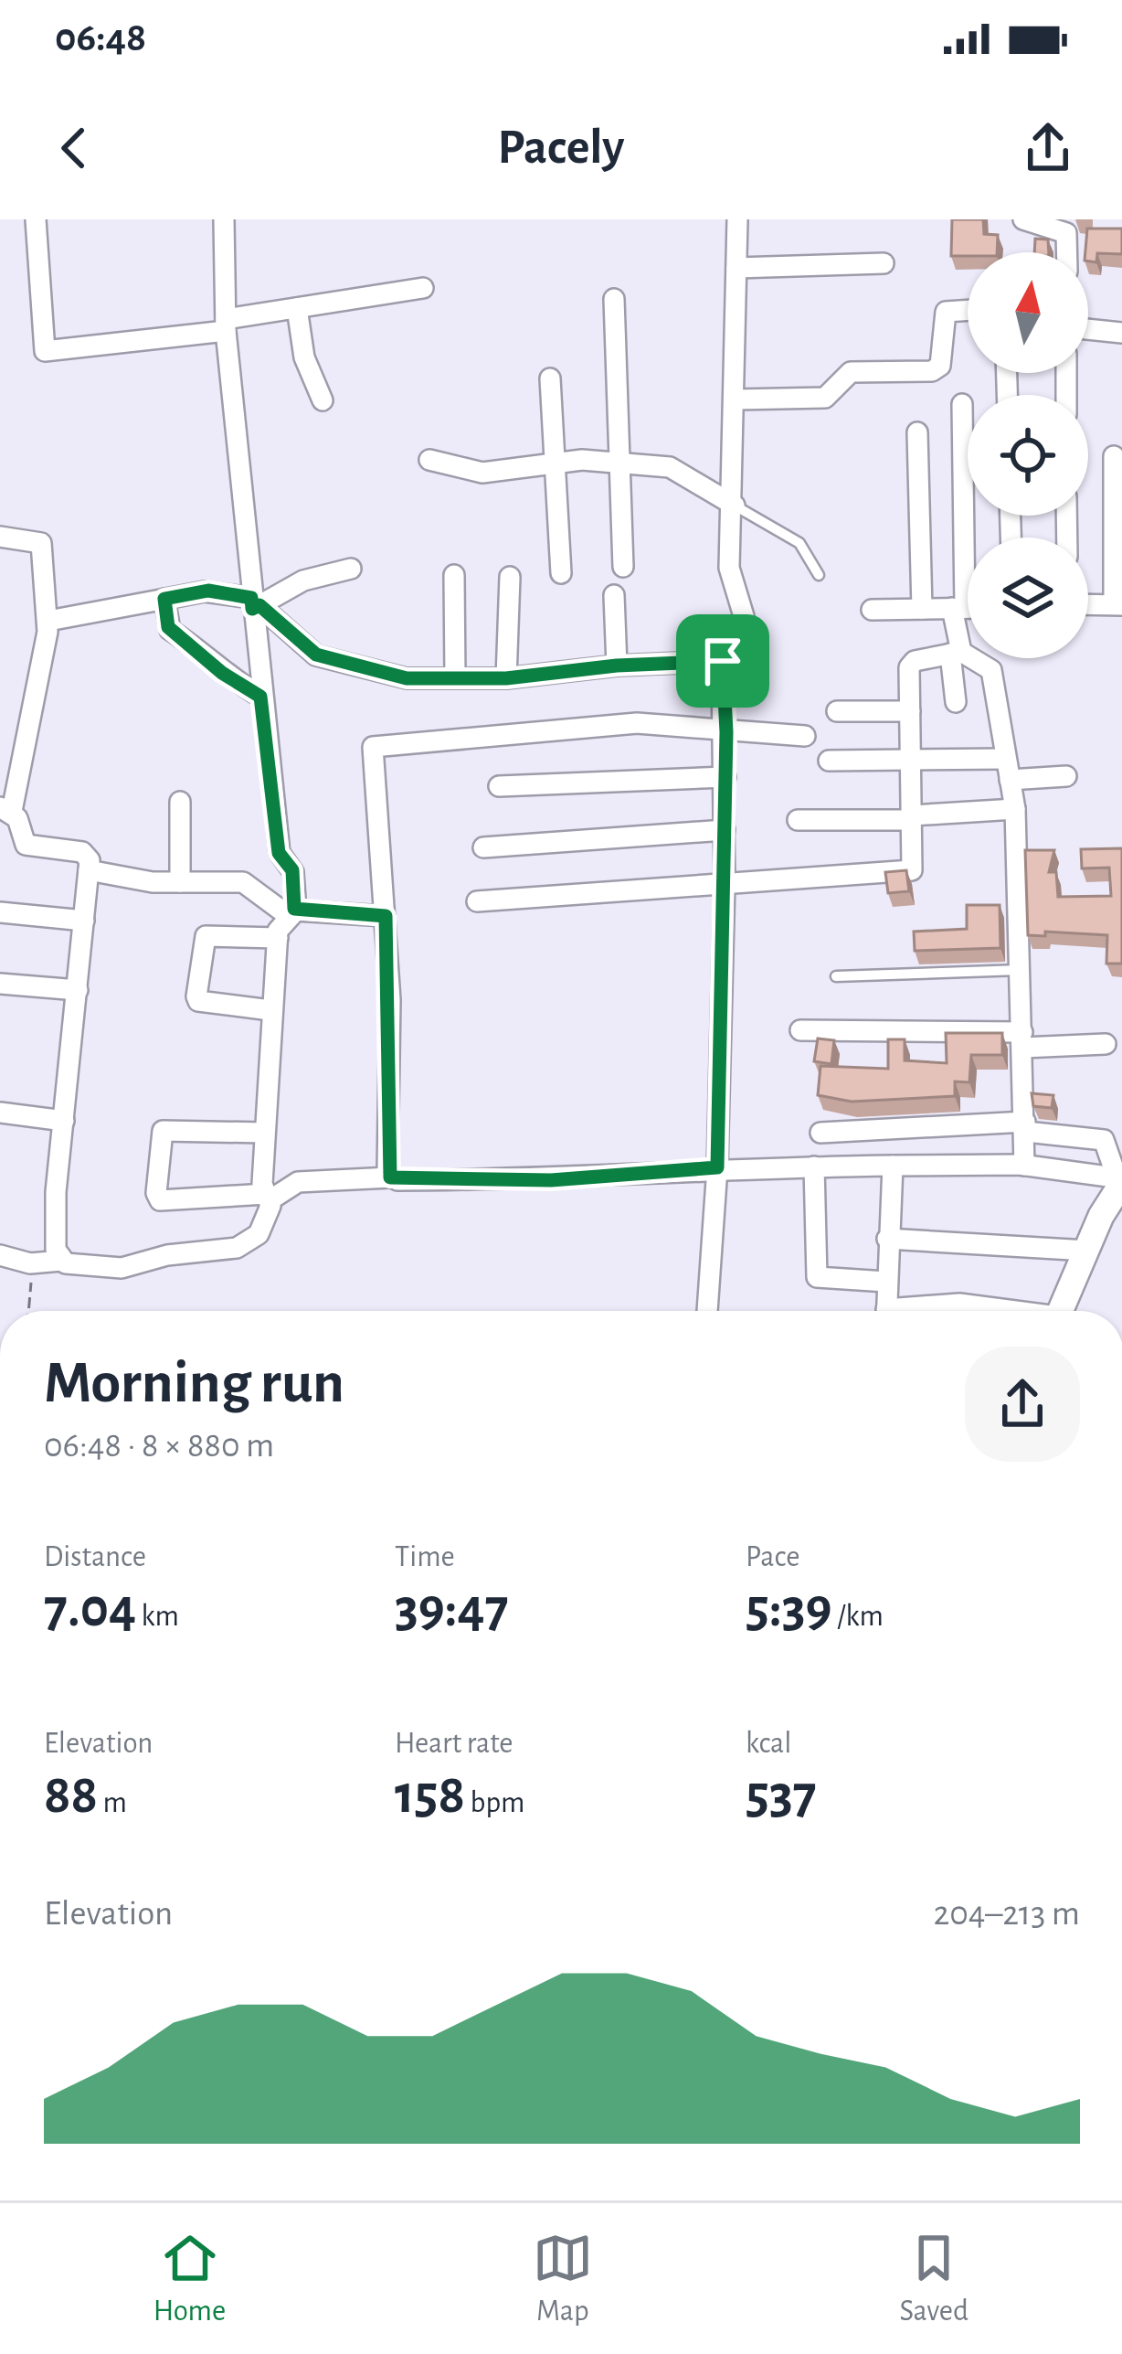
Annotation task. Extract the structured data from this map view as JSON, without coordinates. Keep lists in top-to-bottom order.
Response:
{
  "north": "top",
  "page": {
    "status": "06:48",
    "header": "Pacely",
    "heading": ["Morning run", "06:48 · 8 × 880 m"],
    "stats": [
      ["Distance", "7.04 km"],
      ["Time", "39:47"],
      ["Pace", "5:39 /km"],
      ["Elevation", "88 m"],
      ["Heart rate", "158 bpm"],
      ["kcal", "537"]
    ],
    "chart": ["Elevation", "204–213 m"],
    "tabs": ["Home", "Map", "Saved"]
  }
}
